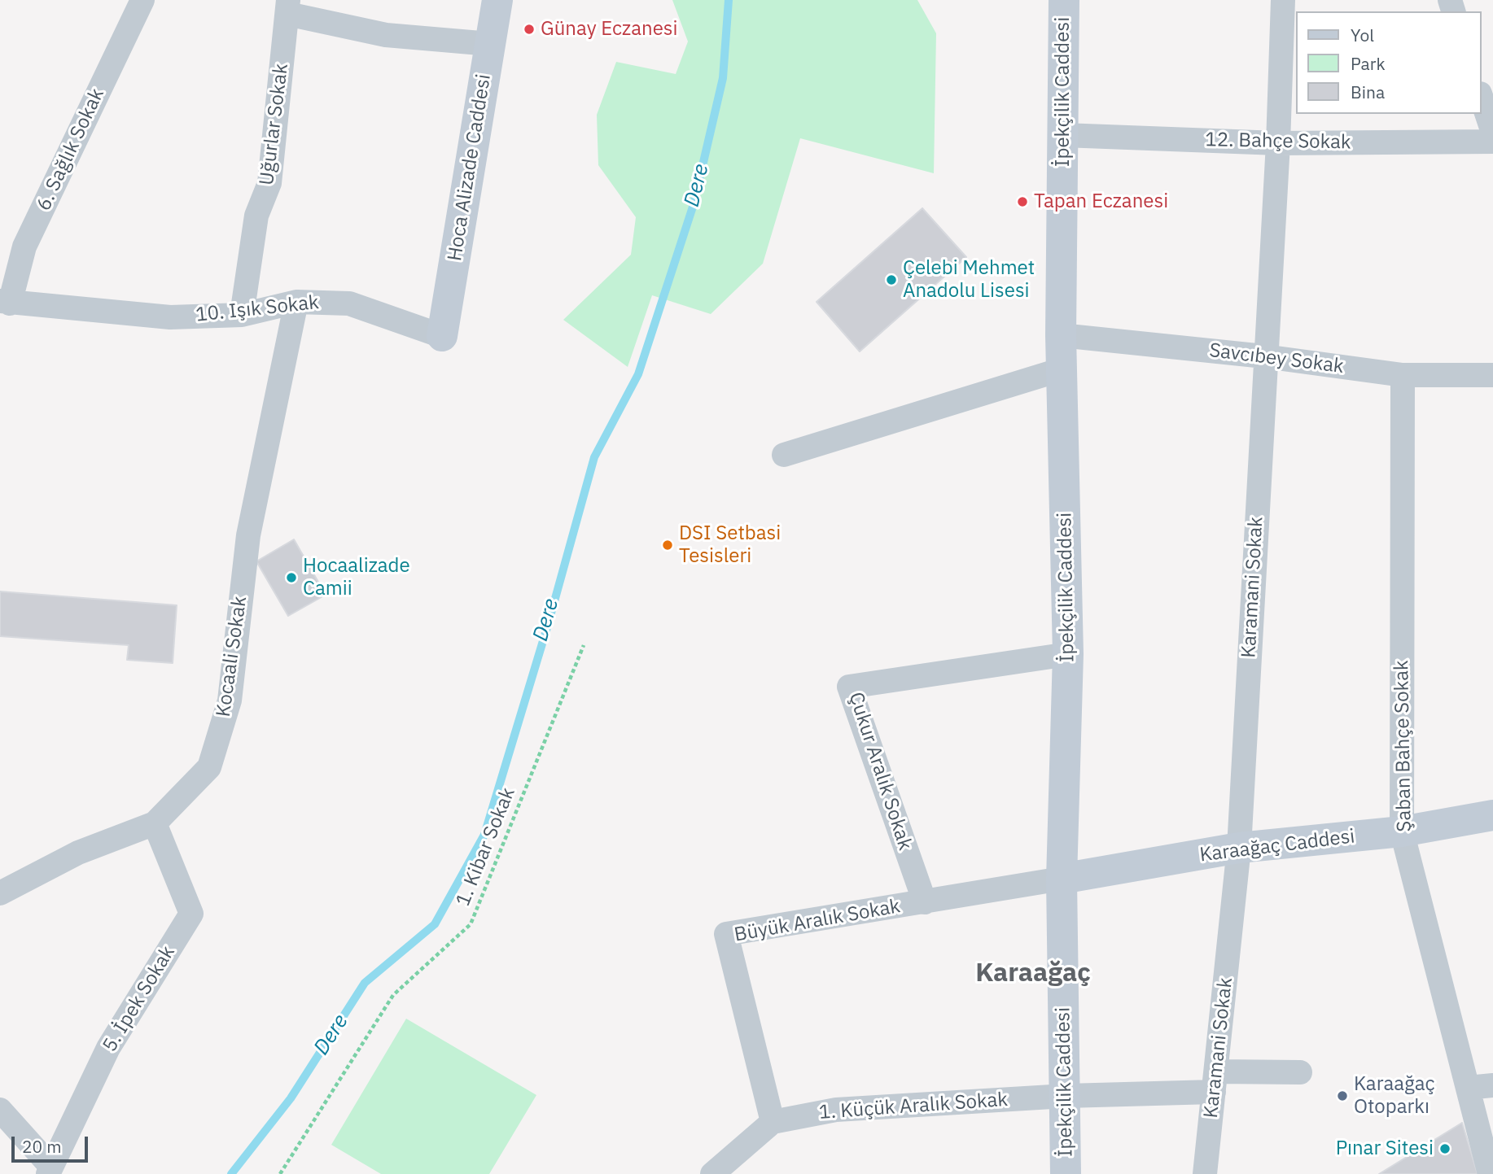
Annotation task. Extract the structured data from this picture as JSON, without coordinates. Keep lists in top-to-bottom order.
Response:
{
  "streets": {
    "main road": ["İpekçilik Caddesi", "Hoca Alizade Caddesi", "Karaağaç Caddesi"],
    "street": [
      "Uğurlar Sokak",
      "12. Bahçe Sokak",
      "6. Sağlık Sokak",
      "10. Işık Sokak",
      "Savcıbey Sokak",
      "Karamani Sokak",
      "Kocaali Sokak",
      "Şaban Bahçe Sokak",
      "Çukur Aralık Sokak",
      "Büyük Aralık Sokak",
      "5. İpek Sokak",
      "1. Küçük Aralık Sokak"
    ],
    "path": ["1. Kibar Sokak"]
  },
  "crossings": [
    ["İpekçilik Caddesi", "12. Bahçe Sokak"],
    ["İpekçilik Caddesi", "Savcıbey Sokak"],
    ["İpekçilik Caddesi", "Çukur Aralık Sokak"],
    ["İpekçilik Caddesi", "Karaağaç Caddesi"],
    ["İpekçilik Caddesi", "Büyük Aralık Sokak"],
    ["İpekçilik Caddesi", "1. Küçük Aralık Sokak"],
    ["Uğurlar Sokak", "10. Işık Sokak"],
    ["12. Bahçe Sokak", "Karamani Sokak"],
    ["6. Sağlık Sokak", "10. Işık Sokak"],
    ["Hoca Alizade Caddesi", "10. Işık Sokak"],
    ["10. Işık Sokak", "Kocaali Sokak"],
    ["Savcıbey Sokak", "Karamani Sokak"],
    ["Savcıbey Sokak", "Şaban Bahçe Sokak"],
    ["Karamani Sokak", "Karaağaç Caddesi"],
    ["Karamani Sokak", "1. Küçük Aralık Sokak"],
    ["Kocaali Sokak", "5. İpek Sokak"],
    ["Şaban Bahçe Sokak", "Karaağaç Caddesi"],
    ["Çukur Aralık Sokak", "Büyük Aralık Sokak"],
    ["Karaağaç Caddesi", "Büyük Aralık Sokak"],
    ["Büyük Aralık Sokak", "1. Küçük Aralık Sokak"]
  ],
  "districts": ["Karaağaç"],
  "water": ["Dere"],
  "places": [
    "Günay Eczanesi",
    "Tapan Eczanesi",
    "Çelebi Mehmet Anadolu Lisesi",
    "DSI Setbasi Tesisleri",
    "Hocaalizade Camii",
    "Karaağaç Otoparkı",
    "Pınar Sitesi"
  ],
  "legend": ["Yol", "Park", "Bina"],
  "scale_bar": "20 m"
}
